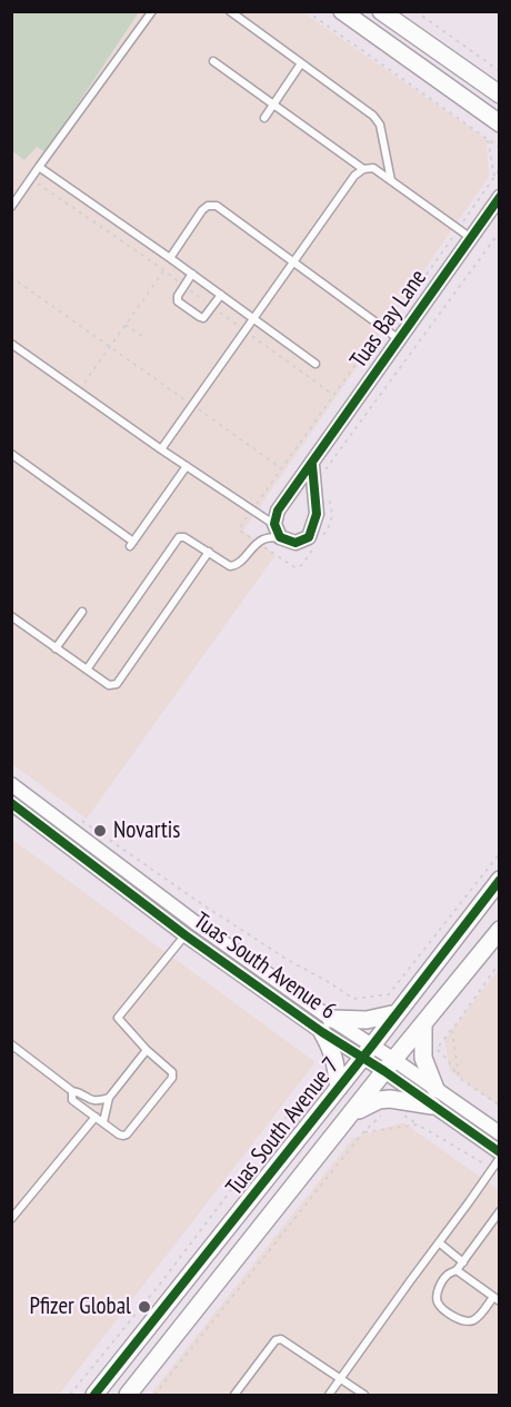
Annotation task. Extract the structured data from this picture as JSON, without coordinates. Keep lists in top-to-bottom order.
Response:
{
  "streets": {
    "street": ["Tuas Bay Lane", "Tuas South Avenue 6", "Tuas South Avenue 7"]
  },
  "crossings": [
    ["Tuas South Avenue 6", "Tuas South Avenue 7"]
  ],
  "places": ["Novartis", "Pfizer Global"]
}
